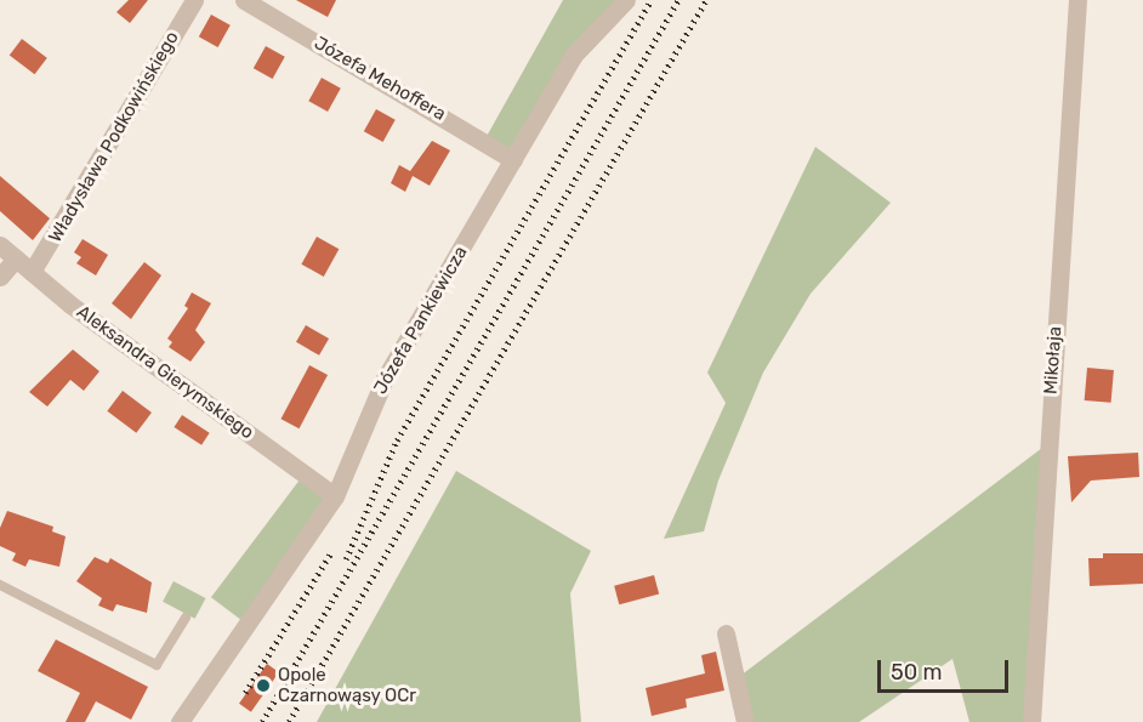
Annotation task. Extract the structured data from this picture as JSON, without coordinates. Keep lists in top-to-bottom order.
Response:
{
  "streets": {
    "street": [
      "Józefa Mehoffera",
      "Władysława Podkowińskiego",
      "Józefa Pankiewicza",
      "Mikołaja",
      "Aleksandra Gierymskiego"
    ]
  },
  "crossings": [
    ["Józefa Mehoffera", "Józefa Pankiewicza"],
    ["Władysława Podkowińskiego", "Aleksandra Gierymskiego"],
    ["Józefa Pankiewicza", "Aleksandra Gierymskiego"]
  ],
  "places": ["Opole Czarnowąsy OCr"],
  "scale_bar": "50 m"
}
